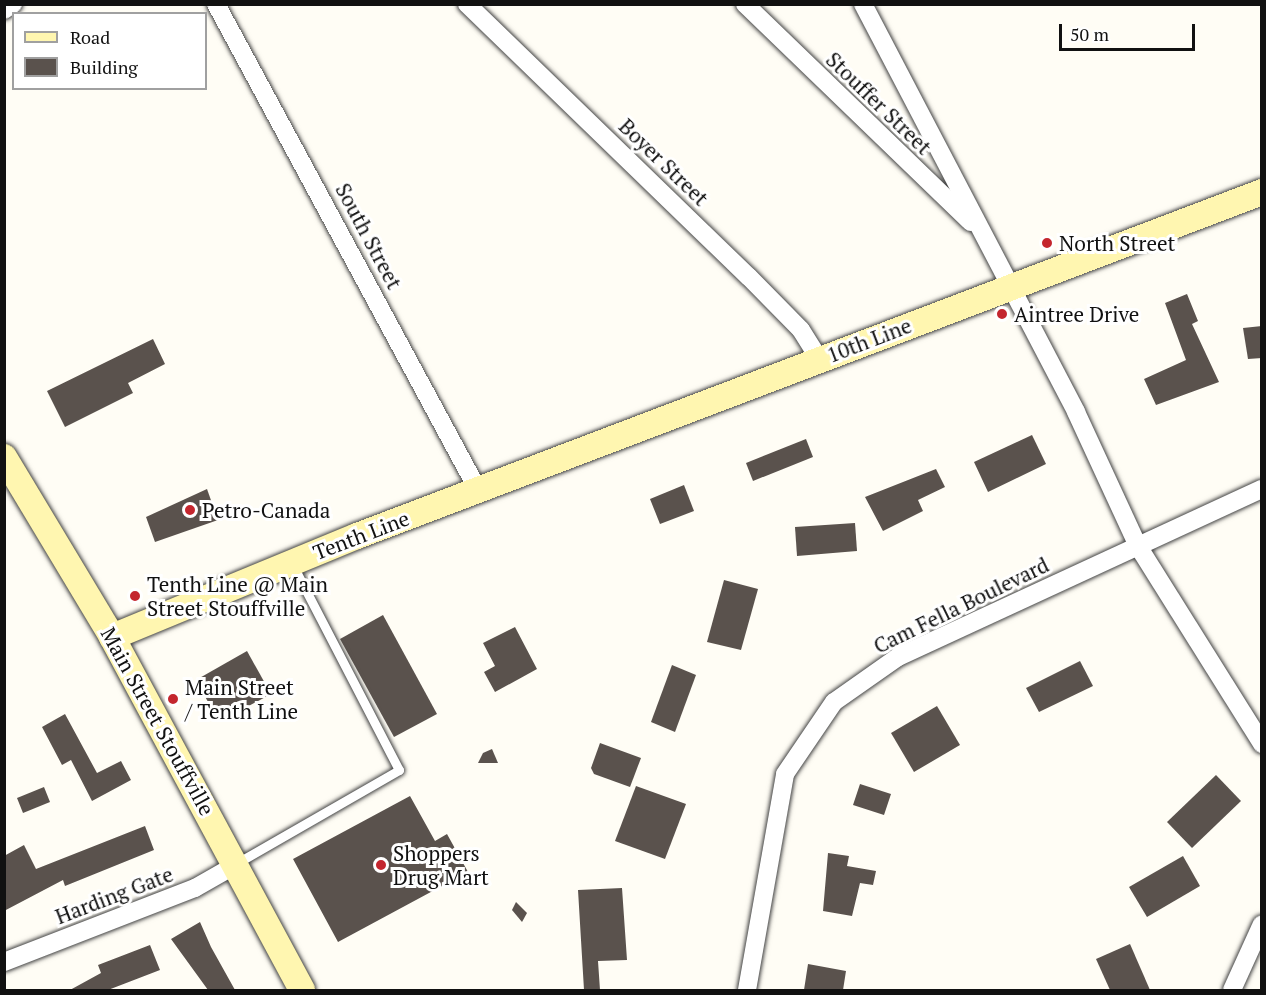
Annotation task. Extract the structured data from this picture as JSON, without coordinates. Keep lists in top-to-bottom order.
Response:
{
  "streets": {
    "main road": ["10th Line", "Tenth Line", "Main Street Stouffville"],
    "street": [
      "Stouffer Street",
      "Boyer Street",
      "South Street",
      "Cam Fella Boulevard",
      "Harding Gate"
    ]
  },
  "crossings": [
    ["Boyer Street", "10th Line"],
    ["South Street", "10th Line"],
    ["South Street", "Tenth Line"],
    ["10th Line", "Tenth Line"],
    ["Tenth Line", "Main Street Stouffville"],
    ["Main Street Stouffville", "Harding Gate"]
  ],
  "places": [
    "North Street",
    "Aintree Drive",
    "Petro-Canada",
    "Tenth Line @ Main Street Stouffville",
    "Main Street / Tenth Line",
    "Shoppers Drug Mart"
  ],
  "legend": ["Road", "Building"],
  "scale_bar": "50 m"
}
